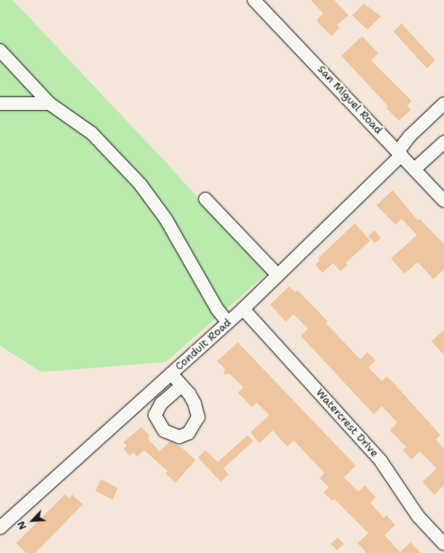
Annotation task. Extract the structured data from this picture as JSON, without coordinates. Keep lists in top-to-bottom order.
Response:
{
  "streets": {
    "street": ["San Miguel Road", "Conduit Road", "Watercrest Drive"]
  },
  "crossings": [
    ["San Miguel Road", "Conduit Road"],
    ["Conduit Road", "Watercrest Drive"]
  ],
  "north": "bottom left"
}
